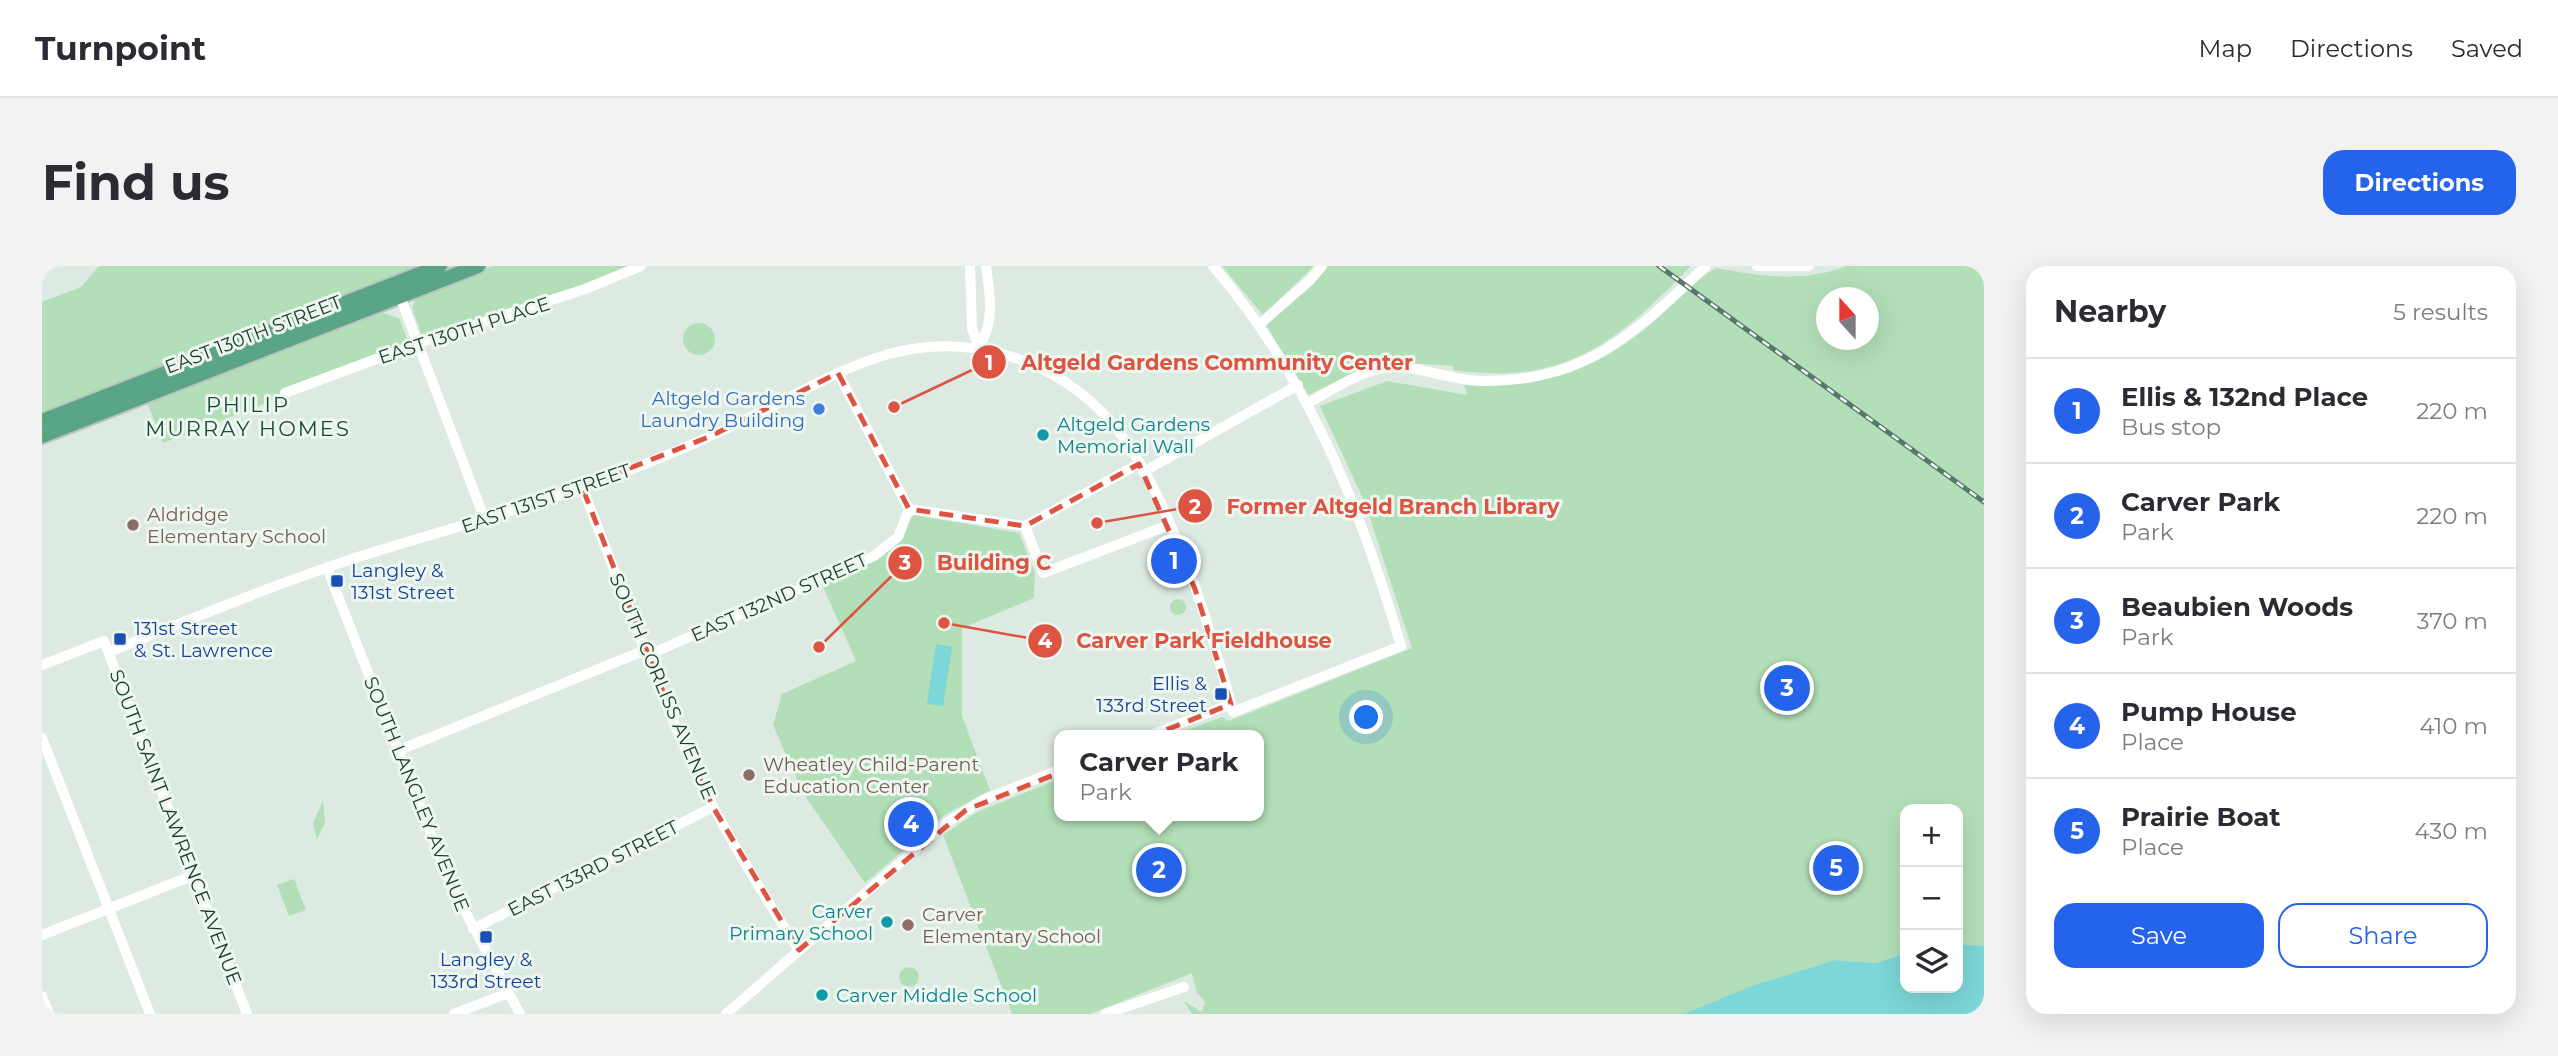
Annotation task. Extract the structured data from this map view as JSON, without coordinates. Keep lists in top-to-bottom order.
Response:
{
  "streets": {
    "main road": ["EAST 130TH STREET"],
    "street": [
      "EAST 130TH PLACE",
      "EAST 131ST STREET",
      "EAST 132ND STREET",
      "SOUTH CORLISS AVENUE",
      "SOUTH LANGLEY AVENUE",
      "SOUTH SAINT LAWRENCE AVENUE",
      "EAST 133RD STREET"
    ]
  },
  "crossings": [
    ["EAST 131ST STREET", "SOUTH CORLISS AVENUE"],
    ["EAST 131ST STREET", "SOUTH LANGLEY AVENUE"],
    ["EAST 131ST STREET", "SOUTH SAINT LAWRENCE AVENUE"],
    ["EAST 132ND STREET", "SOUTH CORLISS AVENUE"],
    ["EAST 132ND STREET", "SOUTH LANGLEY AVENUE"],
    ["SOUTH CORLISS AVENUE", "EAST 133RD STREET"],
    ["SOUTH LANGLEY AVENUE", "EAST 133RD STREET"]
  ],
  "districts": ["PHILIP MURRAY HOMES"],
  "places": {
    "other": [
      "Altgeld Gardens Community Center",
      "Altgeld Gardens Laundry Building",
      "Altgeld Gardens Memorial Wall",
      "Former Altgeld Branch Library",
      "Aldridge Elementary School",
      "Carver Park Fieldhouse",
      "Building C",
      "Wheatley Child-Parent Education Center",
      "Carver Primary School",
      "Carver Elementary School",
      "Carver Middle School"
    ],
    "transit": [
      "Langley & 131st Street",
      "131st Street & St. Lawrence",
      "Ellis & 133rd Street",
      "Langley & 133rd Street"
    ]
  },
  "north": "top",
  "page": {
    "header": "Turnpoint",
    "nav": ["Map", "Directions", "Saved"],
    "buttons": [
      "Directions",
      ["Save", "Share"]
    ],
    "title": "Find us",
    "heading": ["Nearby", "5 results"],
    "list": [
      {
        "mark": "1",
        "name": "Ellis & 132nd Place",
        "note": "Bus stop",
        "value": "220 m"
      },
      {
        "mark": "2",
        "name": "Carver Park",
        "note": "Park",
        "value": "220 m"
      },
      {
        "mark": "3",
        "name": "Beaubien Woods",
        "note": "Park",
        "value": "370 m"
      },
      {
        "mark": "4",
        "name": "Pump House",
        "note": "Place",
        "value": "410 m"
      },
      {
        "mark": "5",
        "name": "Prairie Boat",
        "note": "Place",
        "value": "430 m"
      }
    ],
    "pins": [
      "1",
      "3",
      "4",
      "5",
      "2"
    ],
    "popup": ["Carver Park", "Park"],
    "map_buttons": ["+", "−"]
  }
}
